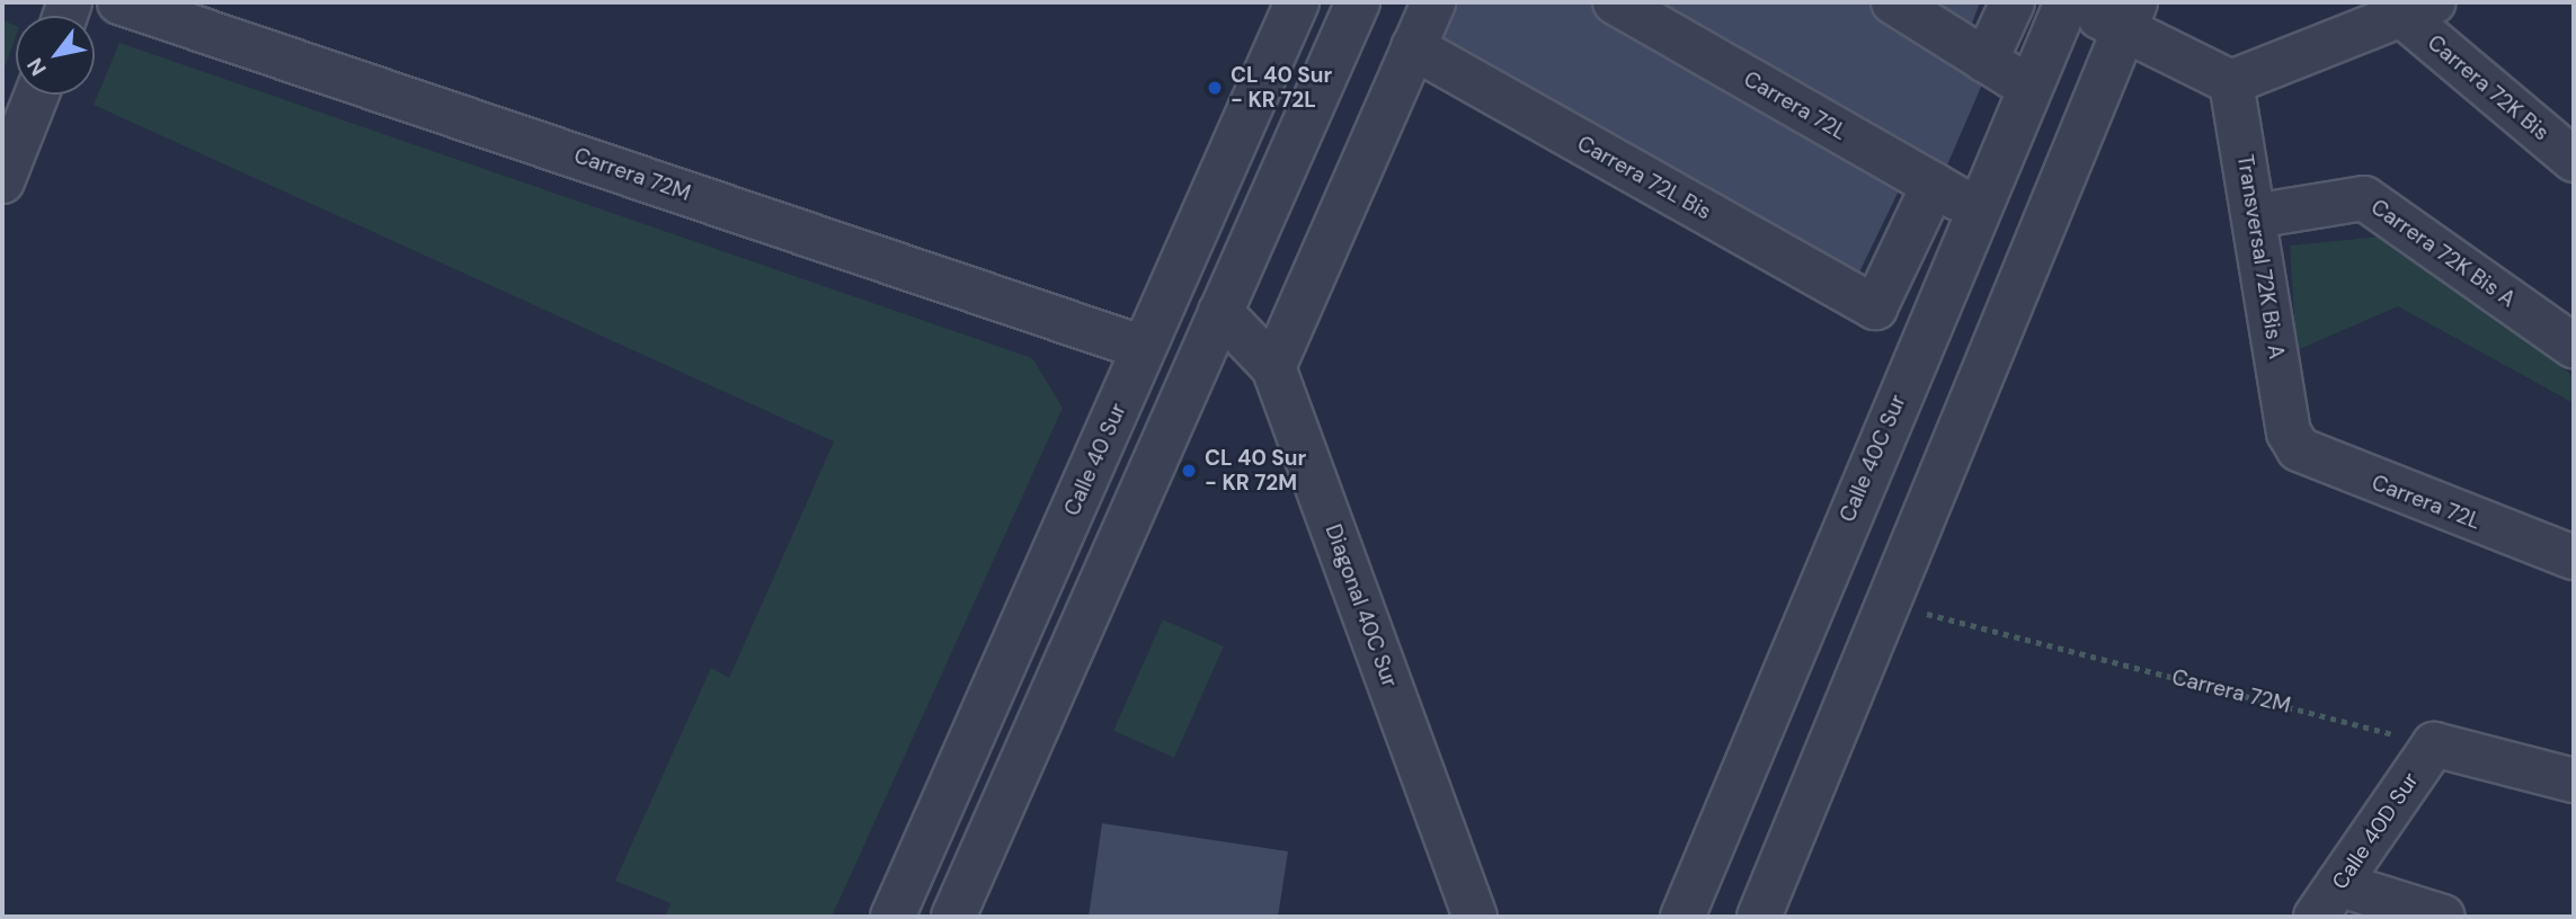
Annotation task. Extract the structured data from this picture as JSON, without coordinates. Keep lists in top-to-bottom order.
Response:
{
  "streets": {
    "street": [
      "Carrera 72K Bis",
      "Carrera 72L",
      "Carrera 72M",
      "Carrera 72L Bis",
      "Carrera 72K Bis A",
      "Transversal 72K Bis A",
      "Calle 40C Sur",
      "Calle 40 Sur",
      "Diagonal 40C Sur",
      "Calle 40D Sur"
    ]
  },
  "crossings": [
    ["Carrera 72L", "Carrera 72L Bis"],
    ["Carrera 72L", "Transversal 72K Bis A"],
    ["Carrera 72L", "Calle 40C Sur"],
    ["Carrera 72M", "Calle 40 Sur"],
    ["Carrera 72M", "Calle 40D Sur"],
    ["Carrera 72K Bis A", "Transversal 72K Bis A"]
  ],
  "places": ["CL 40 Sur - KR 72L", "CL 40 Sur - KR 72M"],
  "north": "bottom left"
}
